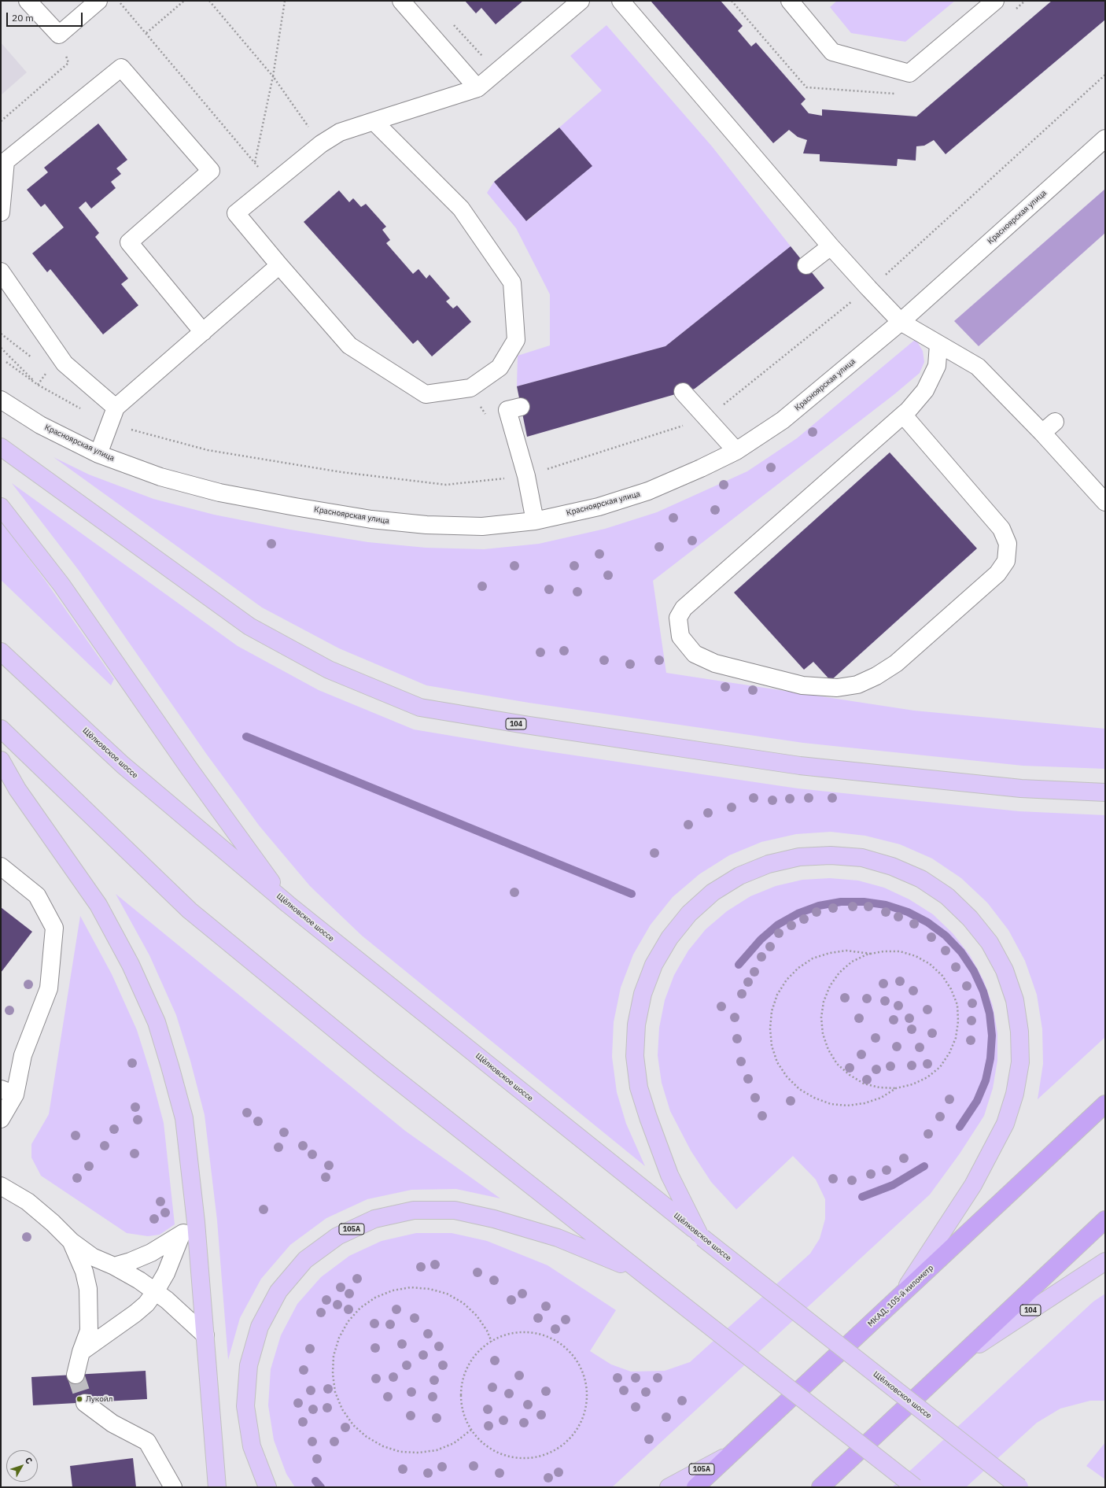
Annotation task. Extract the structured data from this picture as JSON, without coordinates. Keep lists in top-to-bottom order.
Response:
{
  "streets": {
    "highway": ["МКАД, 105-й километр"],
    "main road": ["104", "Щёлковское шоссе", "105A"],
    "street": ["Красноярская улица"]
  },
  "crossings": [
    ["105A", "МКАД, 105-й километр"]
  ],
  "places": ["Лукойл"],
  "scale_bar": "20 m",
  "north": "top right"
}
